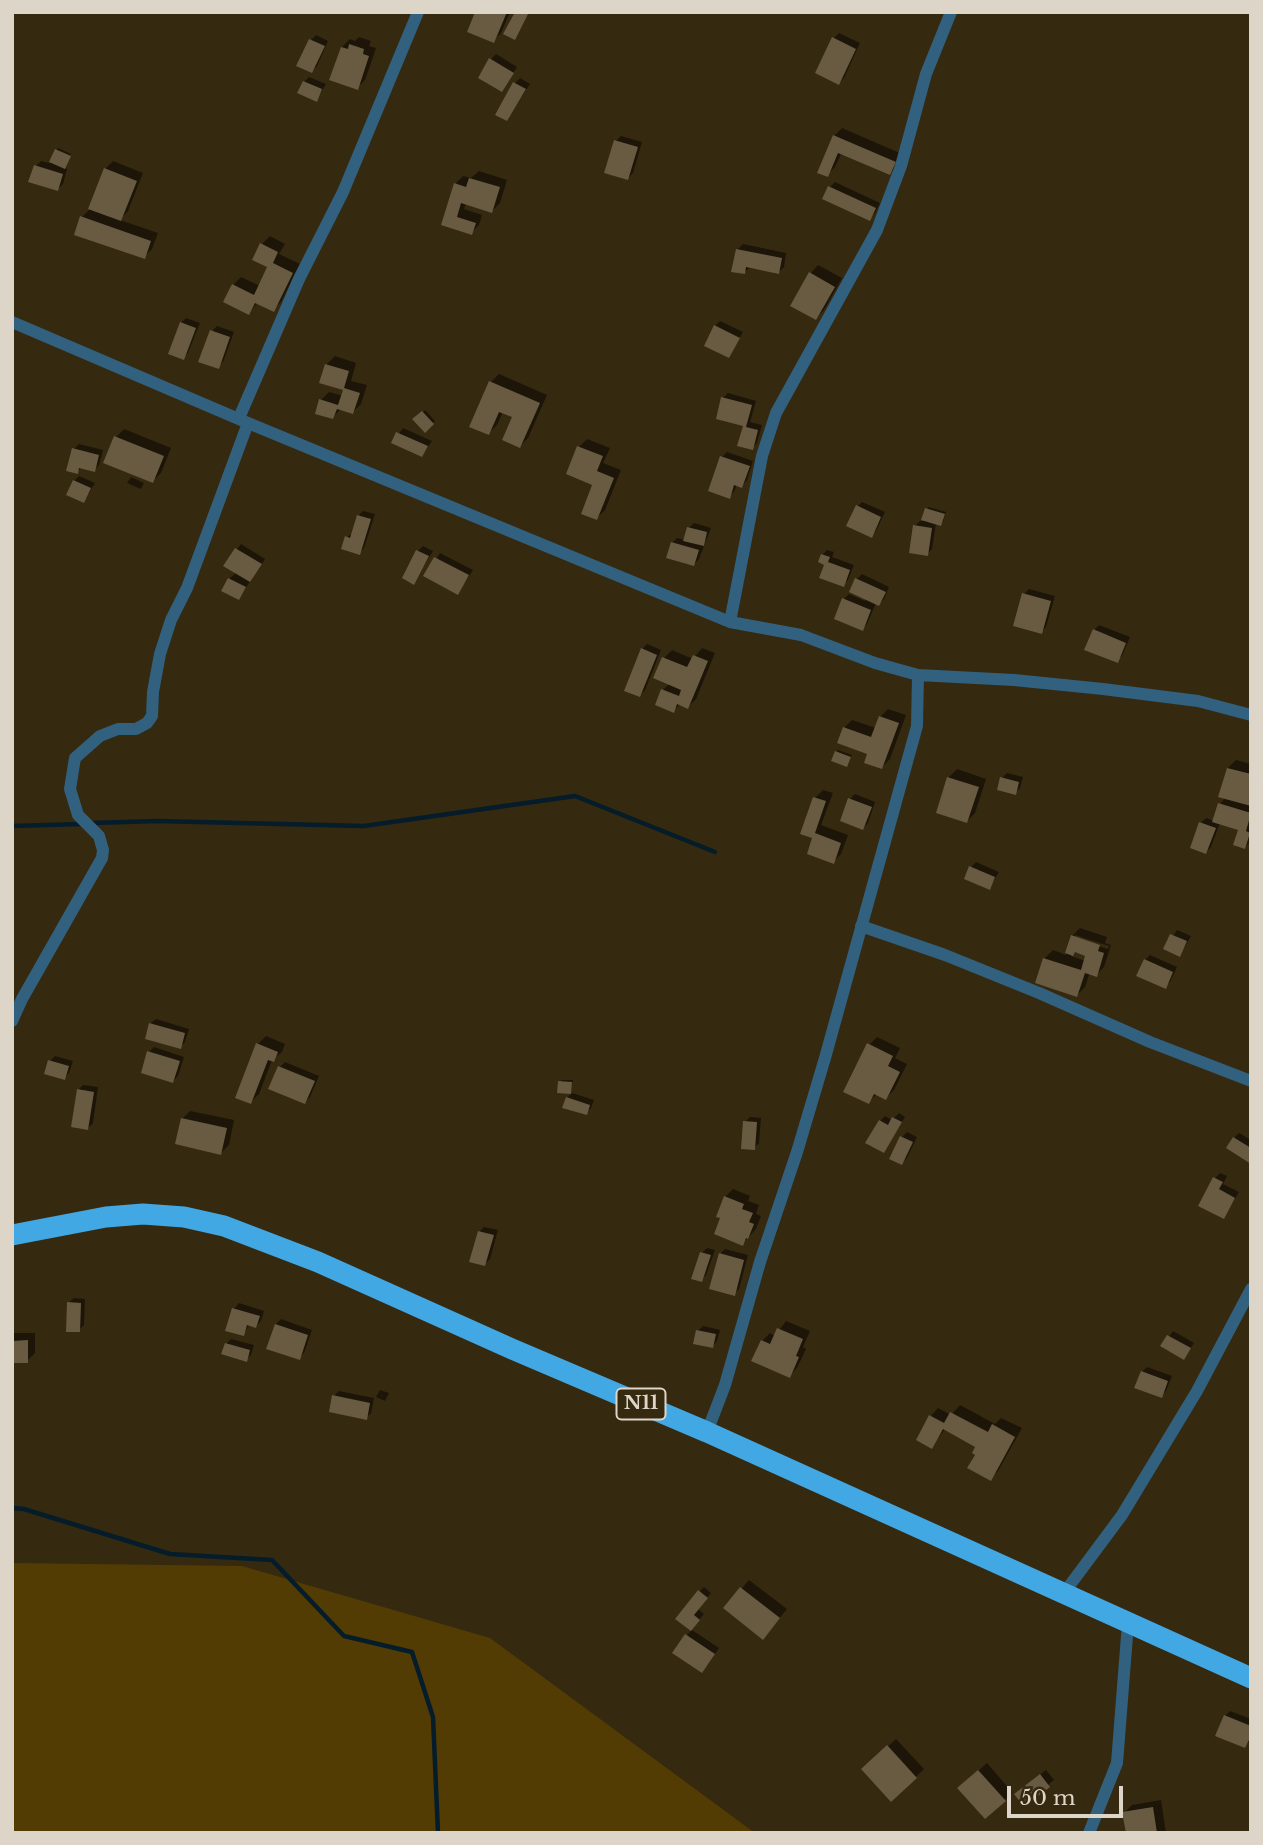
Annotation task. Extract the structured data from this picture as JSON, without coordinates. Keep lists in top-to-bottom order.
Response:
{
  "streets": {
    "highway": ["N11"]
  },
  "scale_bar": "50 m"
}
